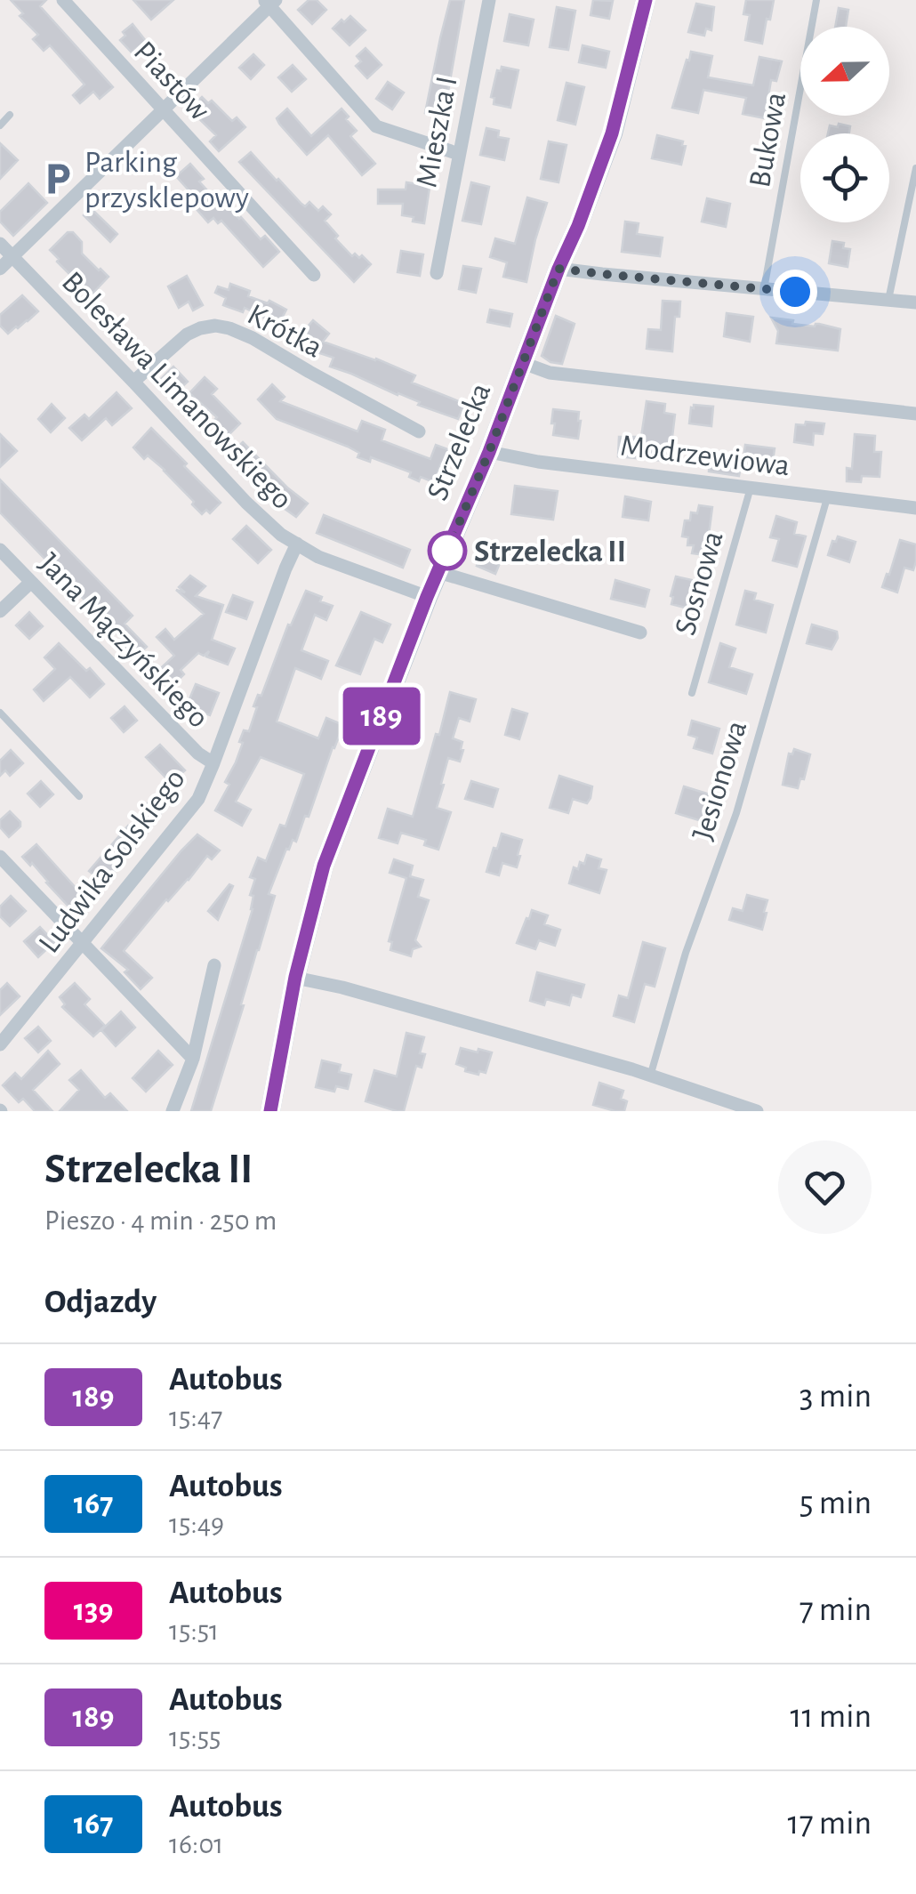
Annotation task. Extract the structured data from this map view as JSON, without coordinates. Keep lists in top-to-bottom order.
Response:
{
  "streets": {
    "street": [
      "Piastów",
      "Mieszka I",
      "Krótka",
      "Bolesława Limanowskiego",
      "Strzelecka",
      "Modrzewiowa",
      "Jana Mączyńskiego",
      "Ludwika Solskiego"
    ],
    "lane": ["Bukowa", "Sosnowa", "Jesionowa"]
  },
  "crossings": [
    ["Krótka", "Bolesława Limanowskiego"],
    ["Bolesława Limanowskiego", "Strzelecka"],
    ["Bolesława Limanowskiego", "Ludwika Solskiego"],
    ["Strzelecka", "Modrzewiowa"],
    ["Modrzewiowa", "Sosnowa"],
    ["Modrzewiowa", "Jesionowa"],
    ["Jana Mączyńskiego", "Ludwika Solskiego"]
  ],
  "places": {
    "parking": ["Parking przysklepowy"],
    "other": ["Strzelecka II"]
  },
  "lines": ["bus line 189"],
  "north": "left",
  "page": {
    "on_map": "189",
    "heading": [
      ["Strzelecka II", "Pieszo · 4 min · 250 m"],
      "Odjazdy"
    ],
    "list": [
      {
        "mark": "189",
        "name": "Autobus",
        "note": "15:47",
        "value": "3 min"
      },
      {
        "mark": "167",
        "name": "Autobus",
        "note": "15:49",
        "value": "5 min"
      },
      {
        "mark": "139",
        "name": "Autobus",
        "note": "15:51",
        "value": "7 min"
      },
      {
        "mark": "189",
        "name": "Autobus",
        "note": "15:55",
        "value": "11 min"
      },
      {
        "mark": "167",
        "name": "Autobus",
        "note": "16:01",
        "value": "17 min"
      }
    ]
  }
}
